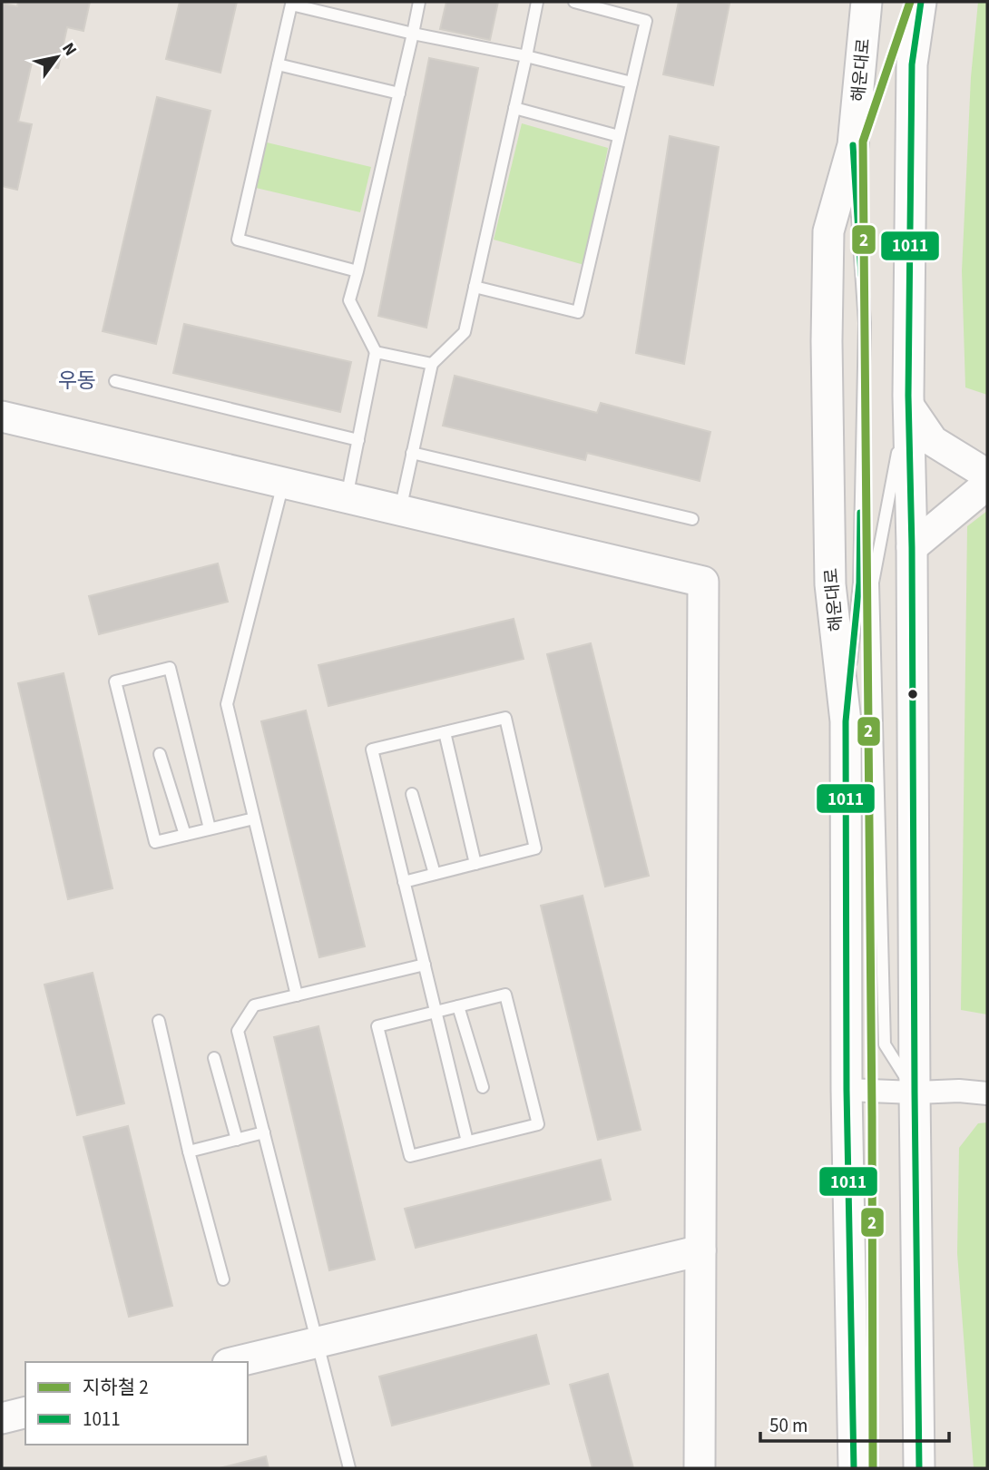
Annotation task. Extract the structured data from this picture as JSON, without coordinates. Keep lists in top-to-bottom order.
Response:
{
  "streets": {
    "main road": ["해운대로"]
  },
  "districts": ["우동"],
  "lines": ["metro line 2", "transit line 1011"],
  "legend": ["지하철 2", "1011"],
  "scale_bar": "50 m",
  "north": "top right"
}
